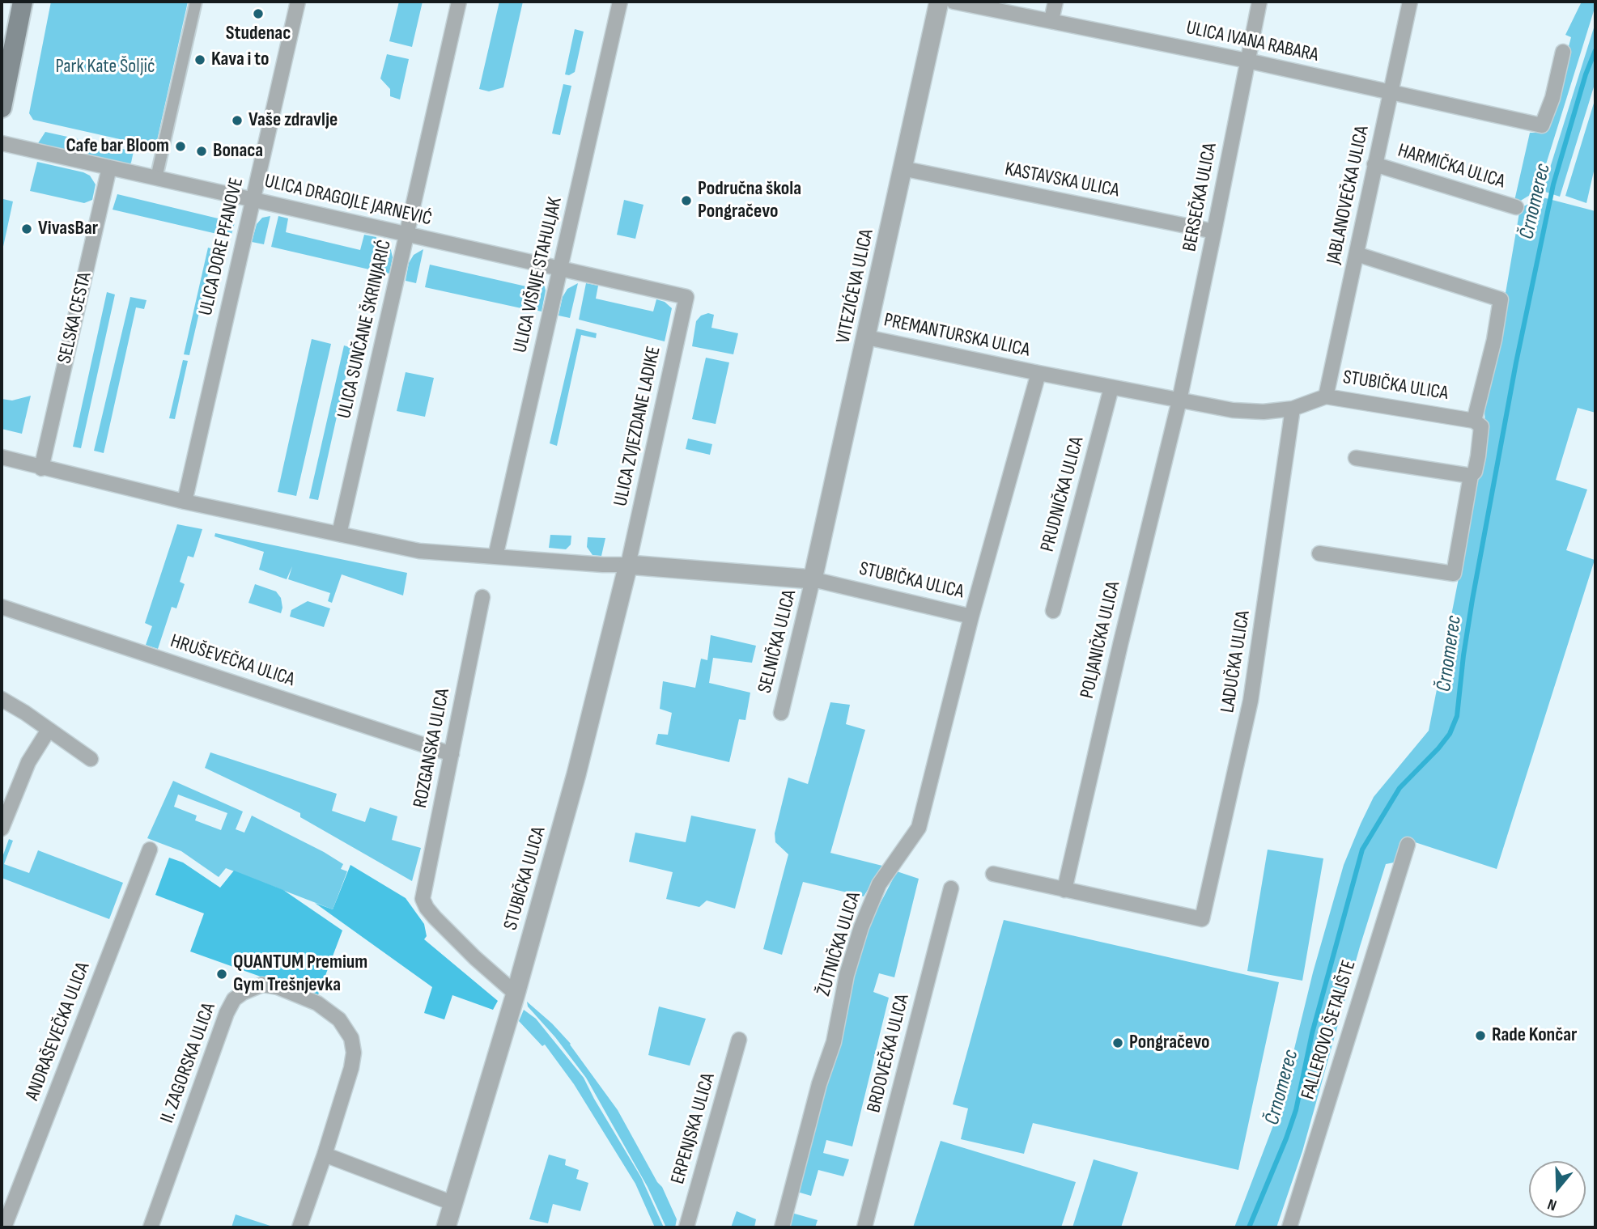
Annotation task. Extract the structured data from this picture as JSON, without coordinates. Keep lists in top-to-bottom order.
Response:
{
  "streets": {
    "street": [
      "ULICA IVANA RABARA",
      "HARMIČKA ULICA",
      "KASTAVSKA ULICA",
      "JABLANOVEČKA ULICA",
      "BERSEČKA ULICA",
      "ULICA DRAGOJLE JARNEVIĆ",
      "ULICA DORE PFANOVE",
      "ULICA VIŠNJE STAHULJAK",
      "VITEZIĆEVA ULICA",
      "SELSKA CESTA",
      "ULICA SUNČANE ŠKRINJARIĆ",
      "PREMANTURSKA ULICA",
      "STUBIČKA ULICA",
      "ULICA ZVJEZDANE LADIKE",
      "PRUDNIČKA ULICA",
      "POLJANIČKA ULICA",
      "SELNIČKA ULICA",
      "HRUŠEVEČKA ULICA",
      "LADUČKA ULICA",
      "ROZGANSKA ULICA",
      "ŽUTNIČKA ULICA",
      "FALLEROVO ŠETALIŠTE",
      "ANDRAŠEVEČKA ULICA",
      "BRDOVEČKA ULICA",
      "II. ZAGORSKA ULICA",
      "ERPENJSKA ULICA"
    ]
  },
  "crossings": [
    ["ULICA IVANA RABARA", "JABLANOVEČKA ULICA"],
    ["ULICA IVANA RABARA", "BERSEČKA ULICA"],
    ["HARMIČKA ULICA", "JABLANOVEČKA ULICA"],
    ["KASTAVSKA ULICA", "BERSEČKA ULICA"],
    ["KASTAVSKA ULICA", "VITEZIĆEVA ULICA"],
    ["JABLANOVEČKA ULICA", "STUBIČKA ULICA"],
    ["BERSEČKA ULICA", "STUBIČKA ULICA"],
    ["BERSEČKA ULICA", "POLJANIČKA ULICA"],
    ["ULICA DRAGOJLE JARNEVIĆ", "ULICA DORE PFANOVE"],
    ["ULICA DRAGOJLE JARNEVIĆ", "ULICA VIŠNJE STAHULJAK"],
    ["ULICA DRAGOJLE JARNEVIĆ", "SELSKA CESTA"],
    ["ULICA DRAGOJLE JARNEVIĆ", "ULICA SUNČANE ŠKRINJARIĆ"],
    ["ULICA DRAGOJLE JARNEVIĆ", "ULICA ZVJEZDANE LADIKE"],
    ["VITEZIĆEVA ULICA", "PREMANTURSKA ULICA"],
    ["VITEZIĆEVA ULICA", "STUBIČKA ULICA"],
    ["VITEZIĆEVA ULICA", "SELNIČKA ULICA"],
    ["PREMANTURSKA ULICA", "STUBIČKA ULICA"],
    ["STUBIČKA ULICA", "ULICA ZVJEZDANE LADIKE"],
    ["STUBIČKA ULICA", "PRUDNIČKA ULICA"],
    ["STUBIČKA ULICA", "POLJANIČKA ULICA"],
    ["STUBIČKA ULICA", "SELNIČKA ULICA"],
    ["STUBIČKA ULICA", "LADUČKA ULICA"],
    ["STUBIČKA ULICA", "ROZGANSKA ULICA"],
    ["STUBIČKA ULICA", "ŽUTNIČKA ULICA"],
    ["POLJANIČKA ULICA", "LADUČKA ULICA"],
    ["HRUŠEVEČKA ULICA", "ROZGANSKA ULICA"]
  ],
  "water": ["Črnomerec"],
  "parks": ["Park Kate Šoljić"],
  "places": [
    "Studenac",
    "Kava i to",
    "Vaše zdravlje",
    "Cafe bar Bloom",
    "Bonaca",
    "Područna škola Pongračevo",
    "VivasBar",
    "QUANTUM Premium Gym Trešnjevka",
    "Rade Končar",
    "Pongračevo"
  ],
  "north": "bottom"
}
